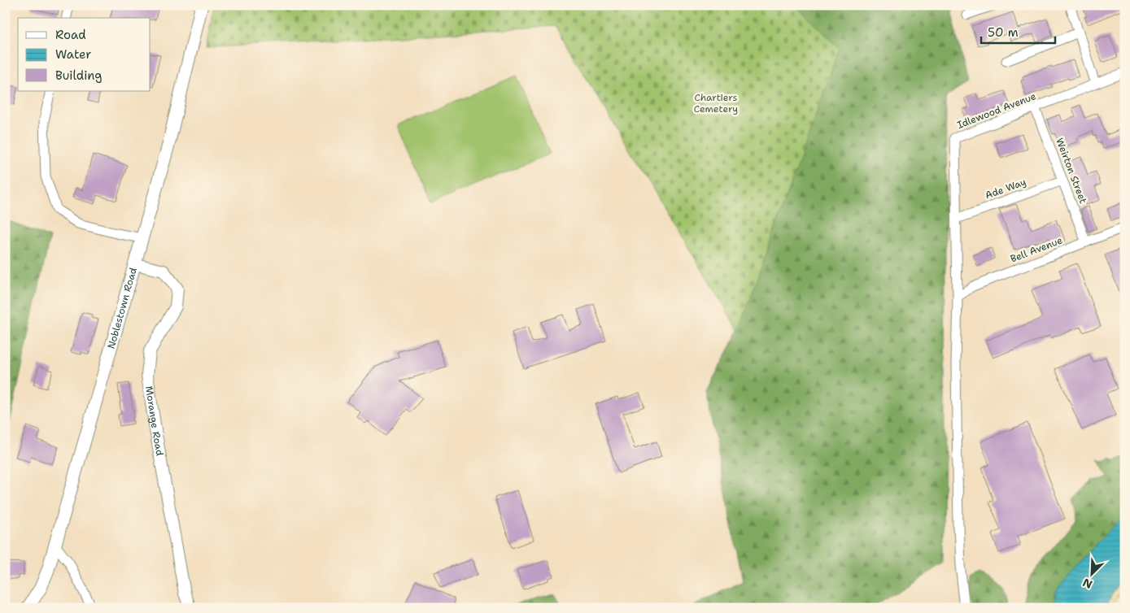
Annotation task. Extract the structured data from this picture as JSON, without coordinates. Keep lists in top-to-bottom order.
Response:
{
  "streets": {
    "main road": ["Noblestown Road"],
    "street": [
      "Idlewood Avenue",
      "Weirton Street",
      "Ade Way",
      "Bell Avenue",
      "Morange Road"
    ]
  },
  "crossings": [
    ["Idlewood Avenue", "Weirton Street"],
    ["Idlewood Avenue", "Ade Way"],
    ["Idlewood Avenue", "Bell Avenue"],
    ["Weirton Street", "Ade Way"],
    ["Weirton Street", "Bell Avenue"],
    ["Noblestown Road", "Morange Road"]
  ],
  "parks": ["Chartiers Cemetery"],
  "legend": ["Road", "Water", "Building"],
  "scale_bar": "50 m",
  "north": "bottom left"
}
